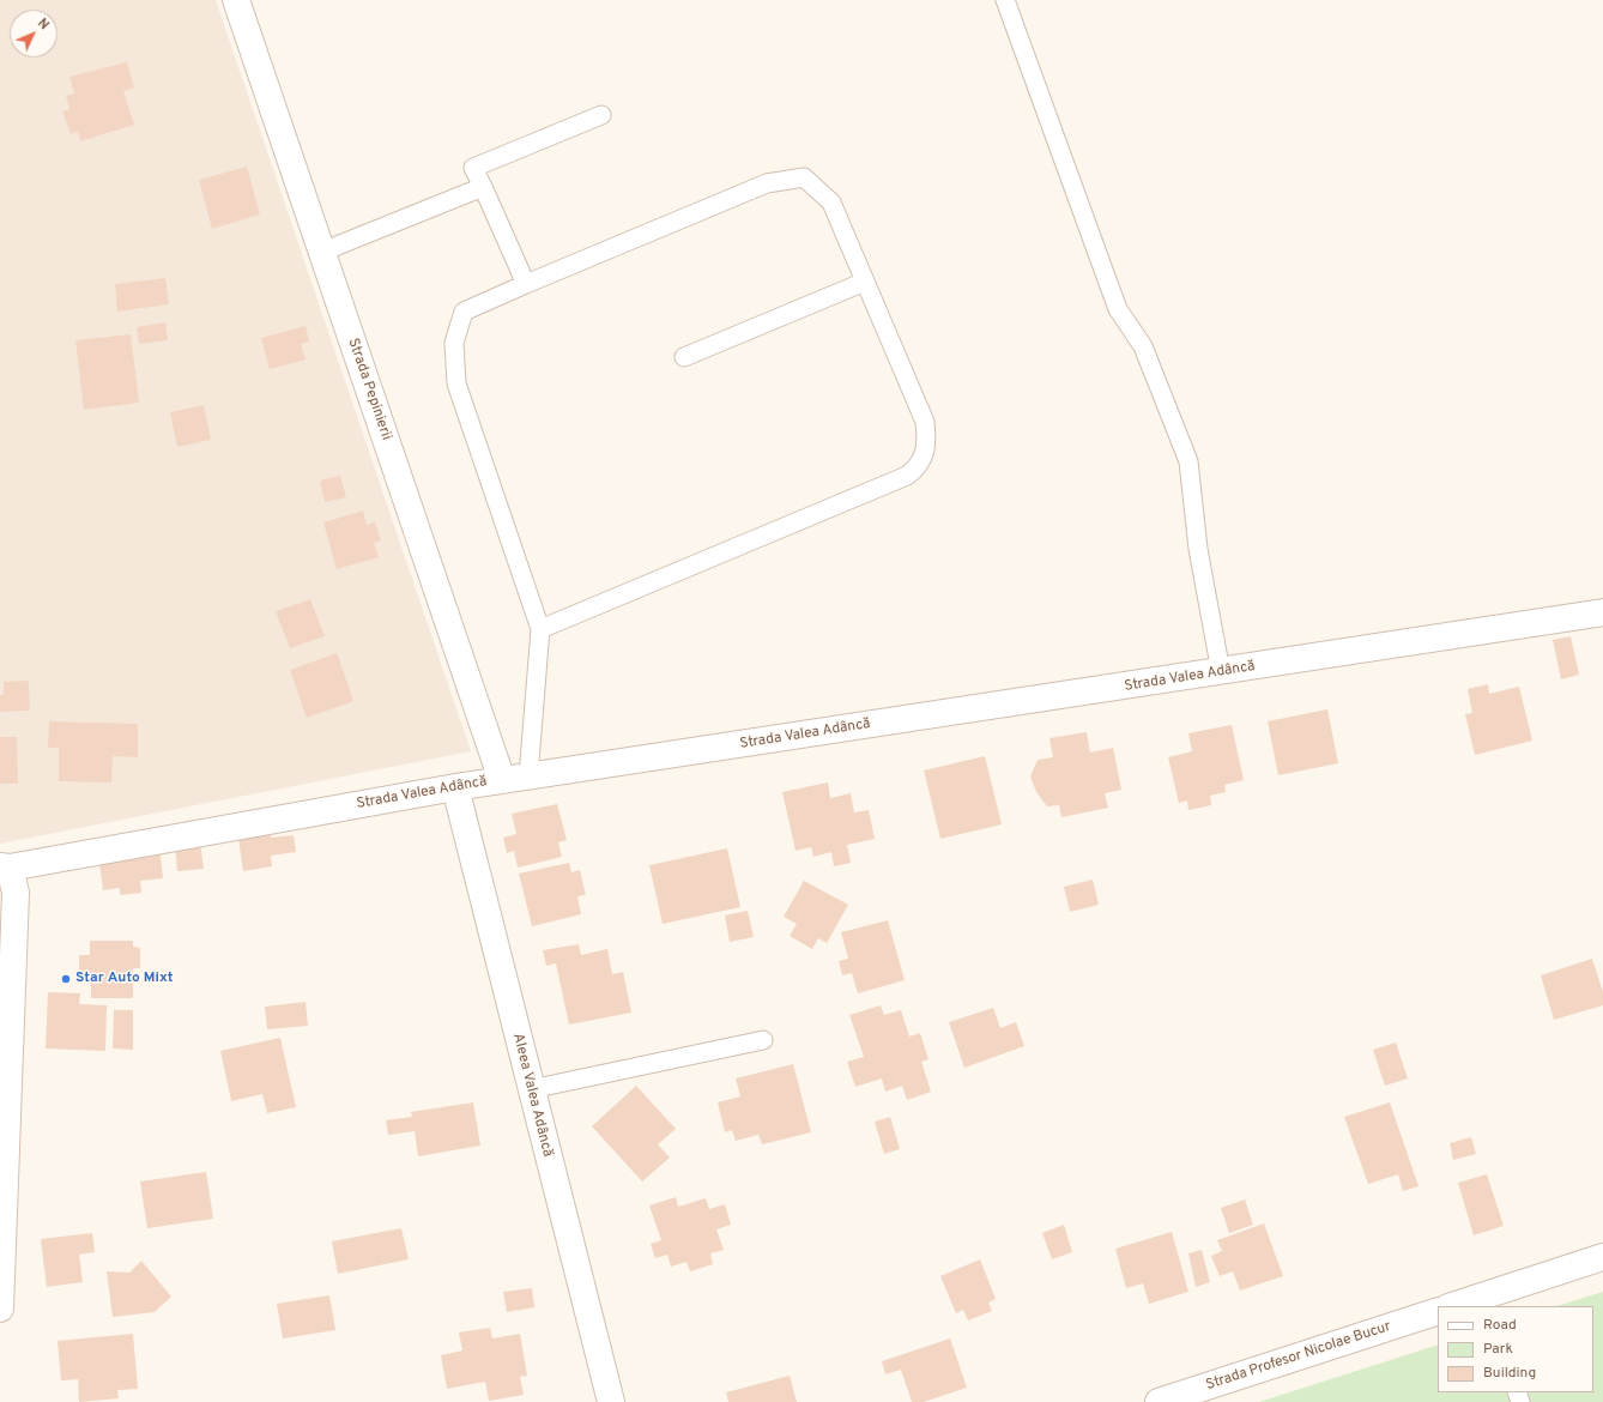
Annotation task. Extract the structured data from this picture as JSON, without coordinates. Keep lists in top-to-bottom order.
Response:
{
  "streets": {
    "street": [
      "Strada Pepinierii",
      "Strada Valea Adâncă",
      "Aleea Valea Adâncă",
      "Strada Profesor Nicolae Bucur"
    ]
  },
  "crossings": [
    ["Strada Pepinierii", "Strada Valea Adâncă"],
    ["Strada Valea Adâncă", "Aleea Valea Adâncă"]
  ],
  "places": ["Star Auto Mixt"],
  "legend": ["Road", "Park", "Building"],
  "north": "top right"
}
